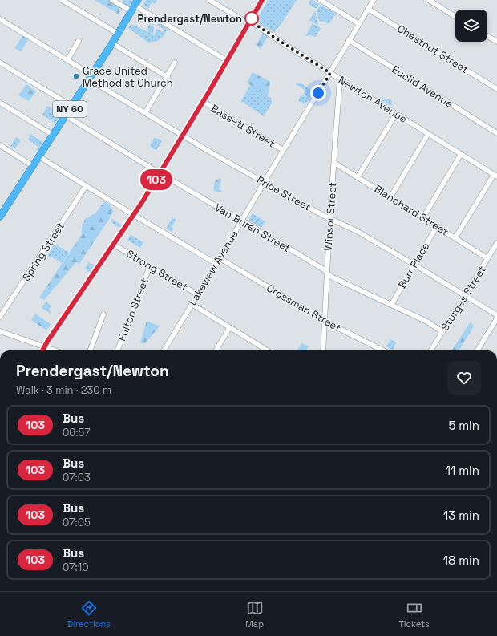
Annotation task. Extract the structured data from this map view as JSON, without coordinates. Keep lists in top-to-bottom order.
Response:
{
  "streets": {
    "highway": ["NY 60"],
    "street": [
      "Chestnut Street",
      "Euclid Avenue",
      "Newton Avenue",
      "Bassett Street",
      "Price Street",
      "Blanchard Street",
      "Winsor Street",
      "Van Buren Street",
      "Spring Street",
      "Burr Place",
      "Lakeview Avenue",
      "Strong Street",
      "Sturges Street",
      "Crossman Street",
      "Fulton Street"
    ]
  },
  "crossings": [
    ["Chestnut Street", "Lakeview Avenue"],
    ["Euclid Avenue", "Lakeview Avenue"],
    ["Newton Avenue", "Winsor Street"],
    ["Newton Avenue", "Lakeview Avenue"],
    ["NY 60", "Price Street"],
    ["NY 60", "Van Buren Street"],
    ["Bassett Street", "Lakeview Avenue"],
    ["Price Street", "Winsor Street"],
    ["Price Street", "Burr Place"],
    ["Price Street", "Lakeview Avenue"],
    ["Price Street", "Sturges Street"],
    ["Blanchard Street", "Winsor Street"],
    ["Blanchard Street", "Burr Place"],
    ["Blanchard Street", "Sturges Street"],
    ["Winsor Street", "Van Buren Street"],
    ["Winsor Street", "Crossman Street"],
    ["Van Buren Street", "Burr Place"],
    ["Van Buren Street", "Lakeview Avenue"],
    ["Van Buren Street", "Sturges Street"],
    ["Lakeview Avenue", "Strong Street"],
    ["Lakeview Avenue", "Crossman Street"],
    ["Strong Street", "Fulton Street"]
  ],
  "places": ["Prendergast/Newton", "Grace United Methodist Church"],
  "lines": ["bus line 103"],
  "page": {
    "on_map": "103",
    "heading": ["Prendergast/Newton", "Walk · 3 min · 230 m"],
    "list": [
      {
        "mark": "103",
        "name": "Bus",
        "note": "06:57",
        "value": "5 min"
      },
      {
        "mark": "103",
        "name": "Bus",
        "note": "07:03",
        "value": "11 min"
      },
      {
        "mark": "103",
        "name": "Bus",
        "note": "07:05",
        "value": "13 min"
      },
      {
        "mark": "103",
        "name": "Bus",
        "note": "07:10",
        "value": "18 min"
      }
    ],
    "tabs": ["Directions", "Map", "Tickets"]
  }
}
